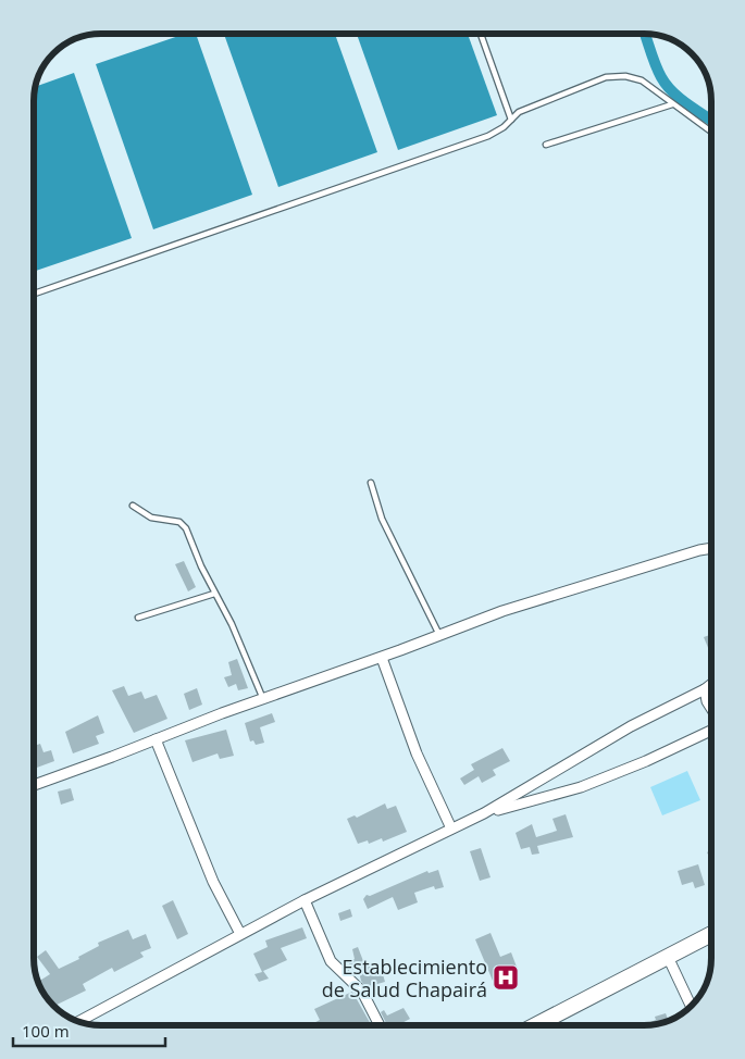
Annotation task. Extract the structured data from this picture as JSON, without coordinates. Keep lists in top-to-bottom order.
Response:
{
  "places": {
    "hospital": ["Establecimiento de Salud Chapairá"]
  },
  "scale_bar": "100 m"
}
